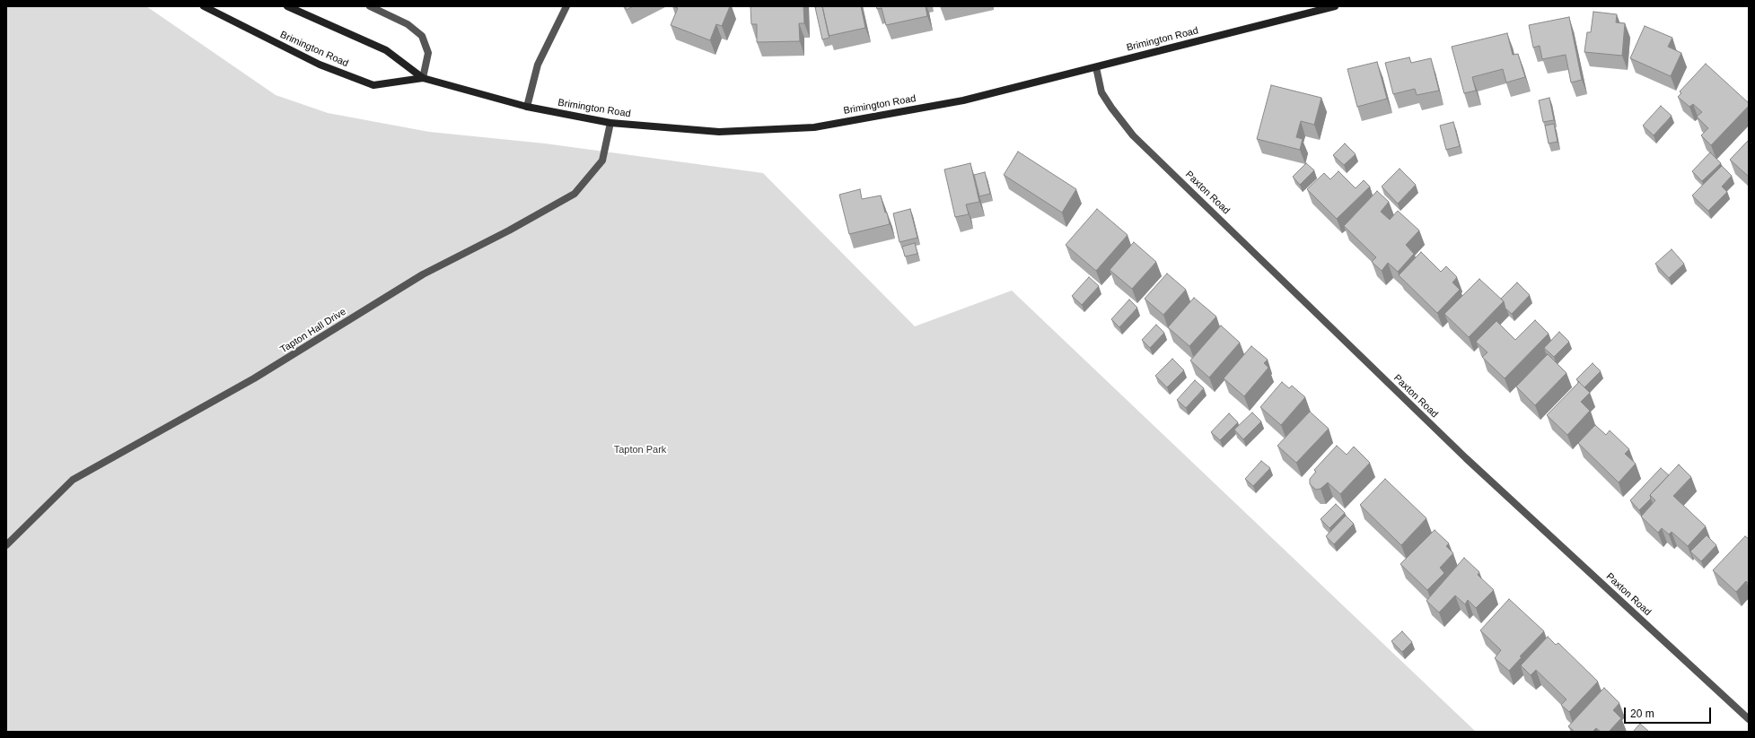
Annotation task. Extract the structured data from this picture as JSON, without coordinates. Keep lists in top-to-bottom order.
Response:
{
  "streets": {
    "main road": ["Brimington Road"],
    "street": ["Paxton Road", "Tapton Hall Drive"]
  },
  "crossings": [
    ["Brimington Road", "Paxton Road"],
    ["Brimington Road", "Tapton Hall Drive"]
  ],
  "parks": ["Tapton Park"],
  "scale_bar": "20 m"
}
